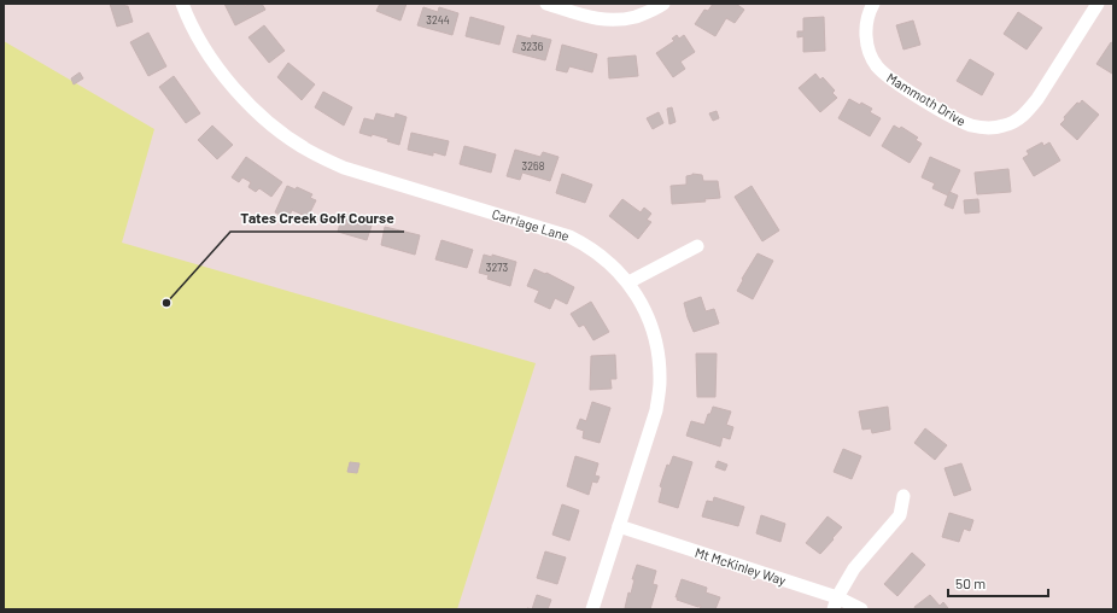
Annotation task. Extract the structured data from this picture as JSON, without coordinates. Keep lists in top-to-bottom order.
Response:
{
  "streets": {
    "street": ["Mammoth Drive", "Carriage Lane", "Mt McKinley Way"]
  },
  "crossings": [
    ["Carriage Lane", "Mt McKinley Way"]
  ],
  "places": ["Tates Creek Golf Course"],
  "house_numbers": [
    "3244",
    "3236",
    "3268",
    "3273"
  ],
  "scale_bar": "50 m"
}
